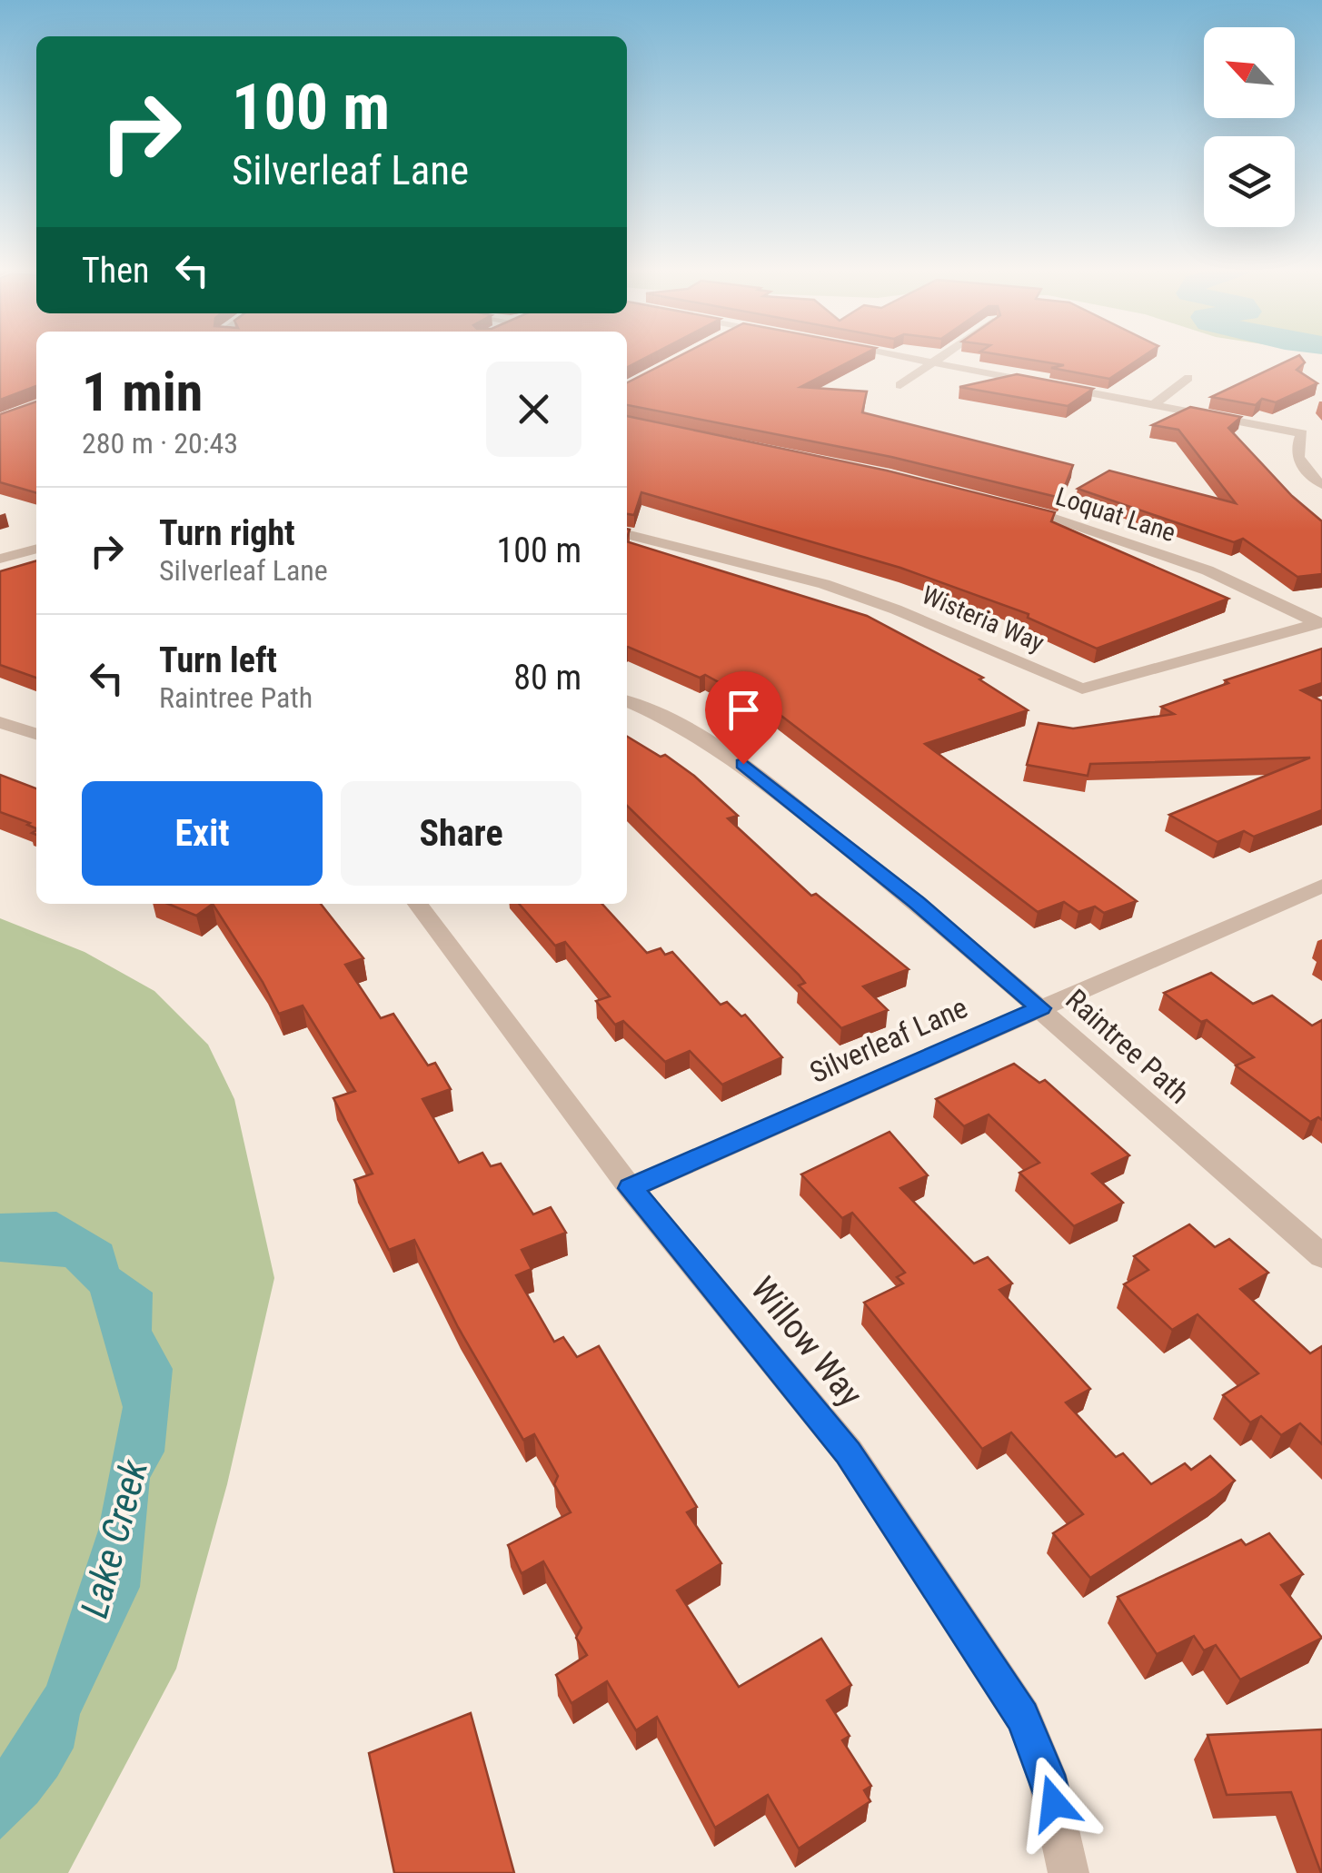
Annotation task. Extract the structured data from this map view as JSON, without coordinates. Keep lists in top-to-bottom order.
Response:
{
  "streets": {
    "street": [
      "Loquat Lane",
      "Wisteria Way",
      "Silverleaf Lane",
      "Raintree Path",
      "Willow Way"
    ]
  },
  "crossings": [
    ["Loquat Lane", "Wisteria Way"],
    ["Silverleaf Lane", "Raintree Path"],
    ["Silverleaf Lane", "Willow Way"]
  ],
  "water": ["Lake Creek"],
  "north": "top left",
  "page": {
    "turn": ["100 m", "Silverleaf Lane"],
    "then": "Then",
    "heading": ["1 min", "280 m · 20:43"],
    "list": [
      {
        "name": "Turn right",
        "note": "Silverleaf Lane",
        "value": "100 m"
      },
      {
        "name": "Turn left",
        "note": "Raintree Path",
        "value": "80 m"
      }
    ],
    "buttons": ["Exit", "Share"]
  }
}
